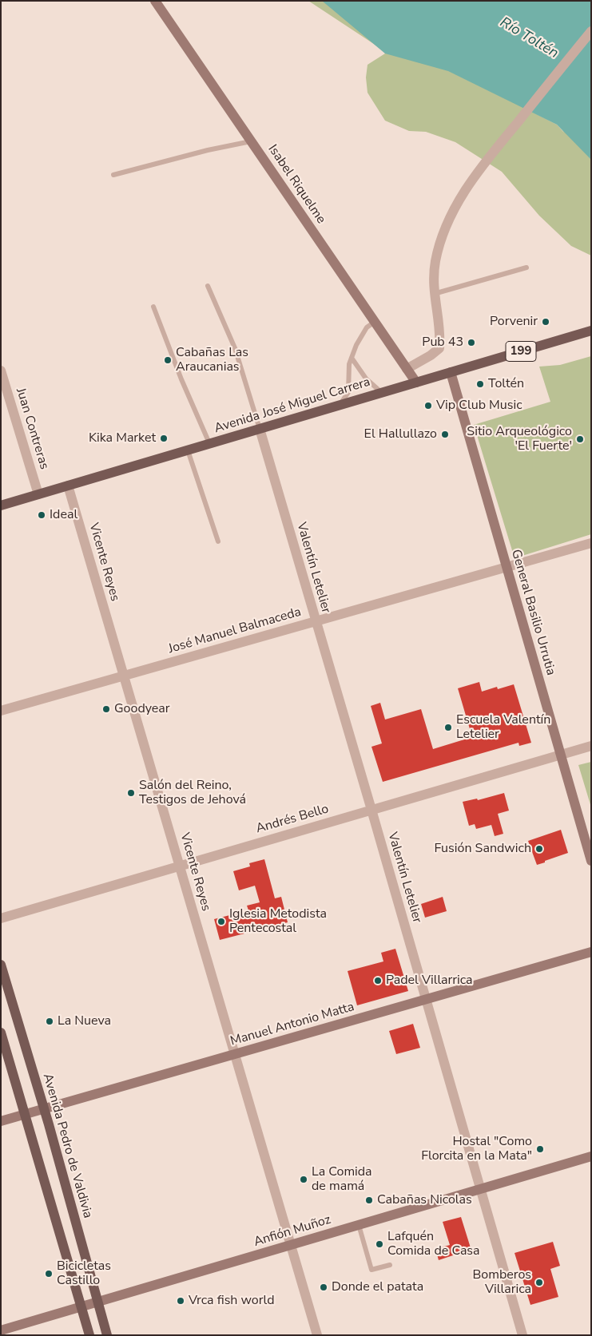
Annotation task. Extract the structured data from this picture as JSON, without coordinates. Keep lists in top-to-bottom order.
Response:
{
  "streets": {
    "main road": ["199", "Avenida José Miguel Carrera", "Avenida Pedro de Valdivia"],
    "street": [
      "Isabel Riquelme",
      "Juan Contreras",
      "Vicente Reyes",
      "Valentín Letelier",
      "General Basilio Urrutia",
      "José Manuel Balmaceda",
      "Andrés Bello",
      "Manuel Antonio Matta",
      "Anfión Muñoz"
    ]
  },
  "crossings": [
    ["Isabel Riquelme", "Avenida José Miguel Carrera"],
    ["Avenida José Miguel Carrera", "Juan Contreras"],
    ["Avenida José Miguel Carrera", "Vicente Reyes"],
    ["Avenida José Miguel Carrera", "Valentín Letelier"],
    ["Avenida José Miguel Carrera", "General Basilio Urrutia"],
    ["Vicente Reyes", "José Manuel Balmaceda"],
    ["Vicente Reyes", "Andrés Bello"],
    ["Vicente Reyes", "Manuel Antonio Matta"],
    ["Vicente Reyes", "Anfión Muñoz"],
    ["Valentín Letelier", "José Manuel Balmaceda"],
    ["Valentín Letelier", "Andrés Bello"],
    ["Valentín Letelier", "Manuel Antonio Matta"],
    ["Valentín Letelier", "Anfión Muñoz"],
    ["General Basilio Urrutia", "José Manuel Balmaceda"],
    ["General Basilio Urrutia", "Andrés Bello"],
    ["Manuel Antonio Matta", "Avenida Pedro de Valdivia"],
    ["Avenida Pedro de Valdivia", "Anfión Muñoz"]
  ],
  "water": ["Río Toltén"],
  "places": [
    "Porvenir",
    "Pub 43",
    "Cabañas Las Araucanias",
    "Toltén",
    "Vip Club Music",
    "El Hallullazo",
    "Kika Market",
    "Sitio Arqueológico 'El Fuerte'",
    "Ideal",
    "Goodyear",
    "Escuela Valentín Letelier",
    "Salón del Reino, Testigos de Jehová",
    "Fusión Sandwich",
    "Iglesia Metodista Pentecostal",
    "Padel Villarrica",
    "La Nueva",
    "Hostal \"Como Florcita en la Mata\"",
    "La Comida de mamá",
    "Cabañas Nicolas",
    "Lafquén Comida de Casa",
    "Bicicletas Castillo",
    "Bomberos Villarica",
    "Donde el patata",
    "Vrca fish world"
  ]
}
